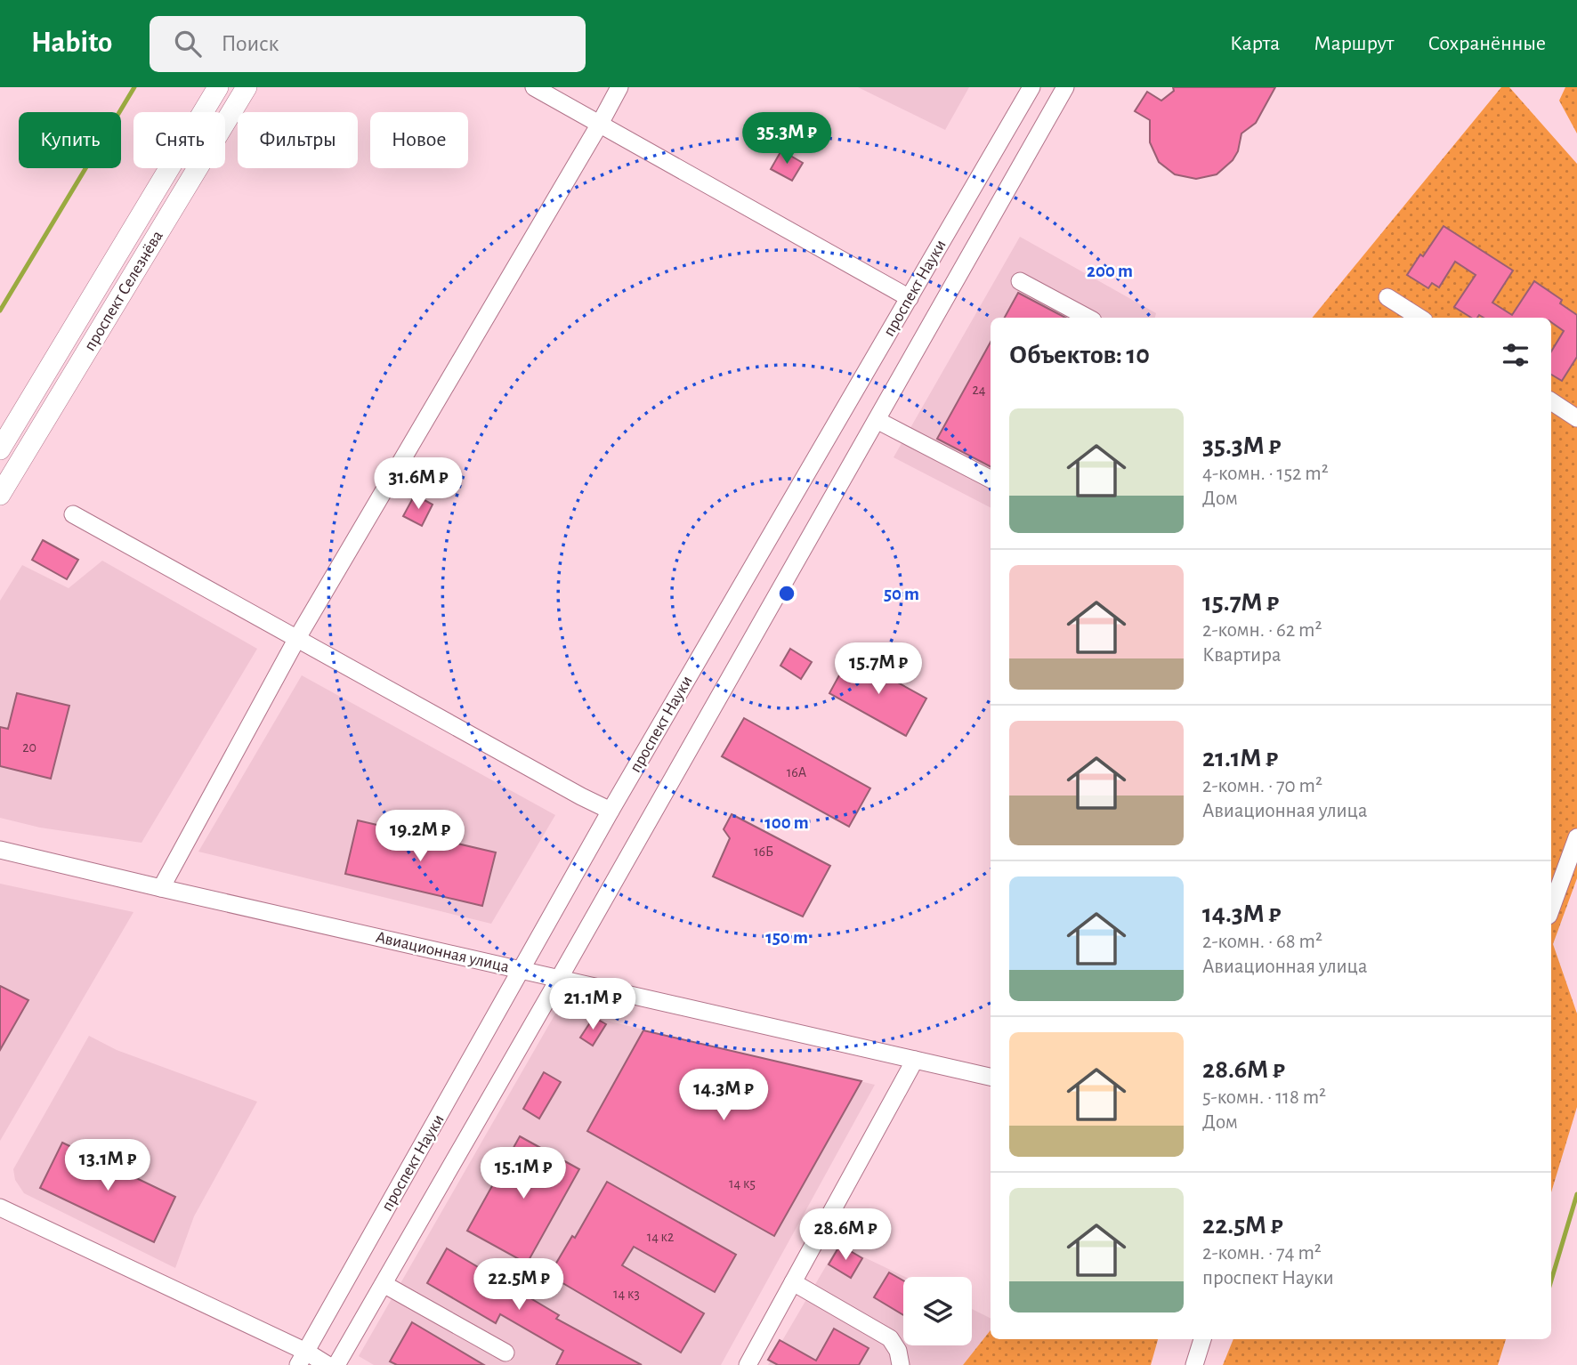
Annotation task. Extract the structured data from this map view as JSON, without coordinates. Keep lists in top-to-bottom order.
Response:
{
  "streets": {
    "main road": ["проспект Селезнёва"],
    "street": ["проспект Науки", "Авиационная улица"]
  },
  "crossings": [
    ["проспект Науки", "Авиационная улица"]
  ],
  "house_numbers": [
    "24",
    "20",
    "16А",
    "16Б",
    "14 к5",
    "14 к2",
    "14 к3"
  ],
  "page": {
    "header": "Habito",
    "search": "Поиск",
    "nav": ["Карта", "Маршрут", "Сохранённые"],
    "price": [
      "35.3M ₽",
      "31.6M ₽",
      "15.7M ₽",
      "19.2M ₽",
      "21.1M ₽",
      "14.3M ₽",
      "13.1M ₽",
      "15.1M ₽",
      "28.6M ₽",
      "22.5M ₽"
    ],
    "chip": [
      "Купить",
      "Снять",
      "Фильтры",
      "Новое"
    ],
    "heading": "Объектов: 10",
    "list": [
      {
        "name": "35.3M ₽",
        "note": "4-комн. · 152 m² · Дом"
      },
      {
        "name": "15.7M ₽",
        "note": "2-комн. · 62 m² · Квартира"
      },
      {
        "name": "21.1M ₽",
        "note": "2-комн. · 70 m² · Авиационная улица"
      },
      {
        "name": "14.3M ₽",
        "note": "2-комн. · 68 m² · Авиационная улица"
      },
      {
        "name": "28.6M ₽",
        "note": "5-комн. · 118 m² · Дом"
      },
      {
        "name": "22.5M ₽",
        "note": "2-комн. · 74 m² · проспект Науки"
      }
    ]
  },
  "rings": [
    "200 m",
    "50 m",
    "100 m",
    "150 m"
  ]
}
